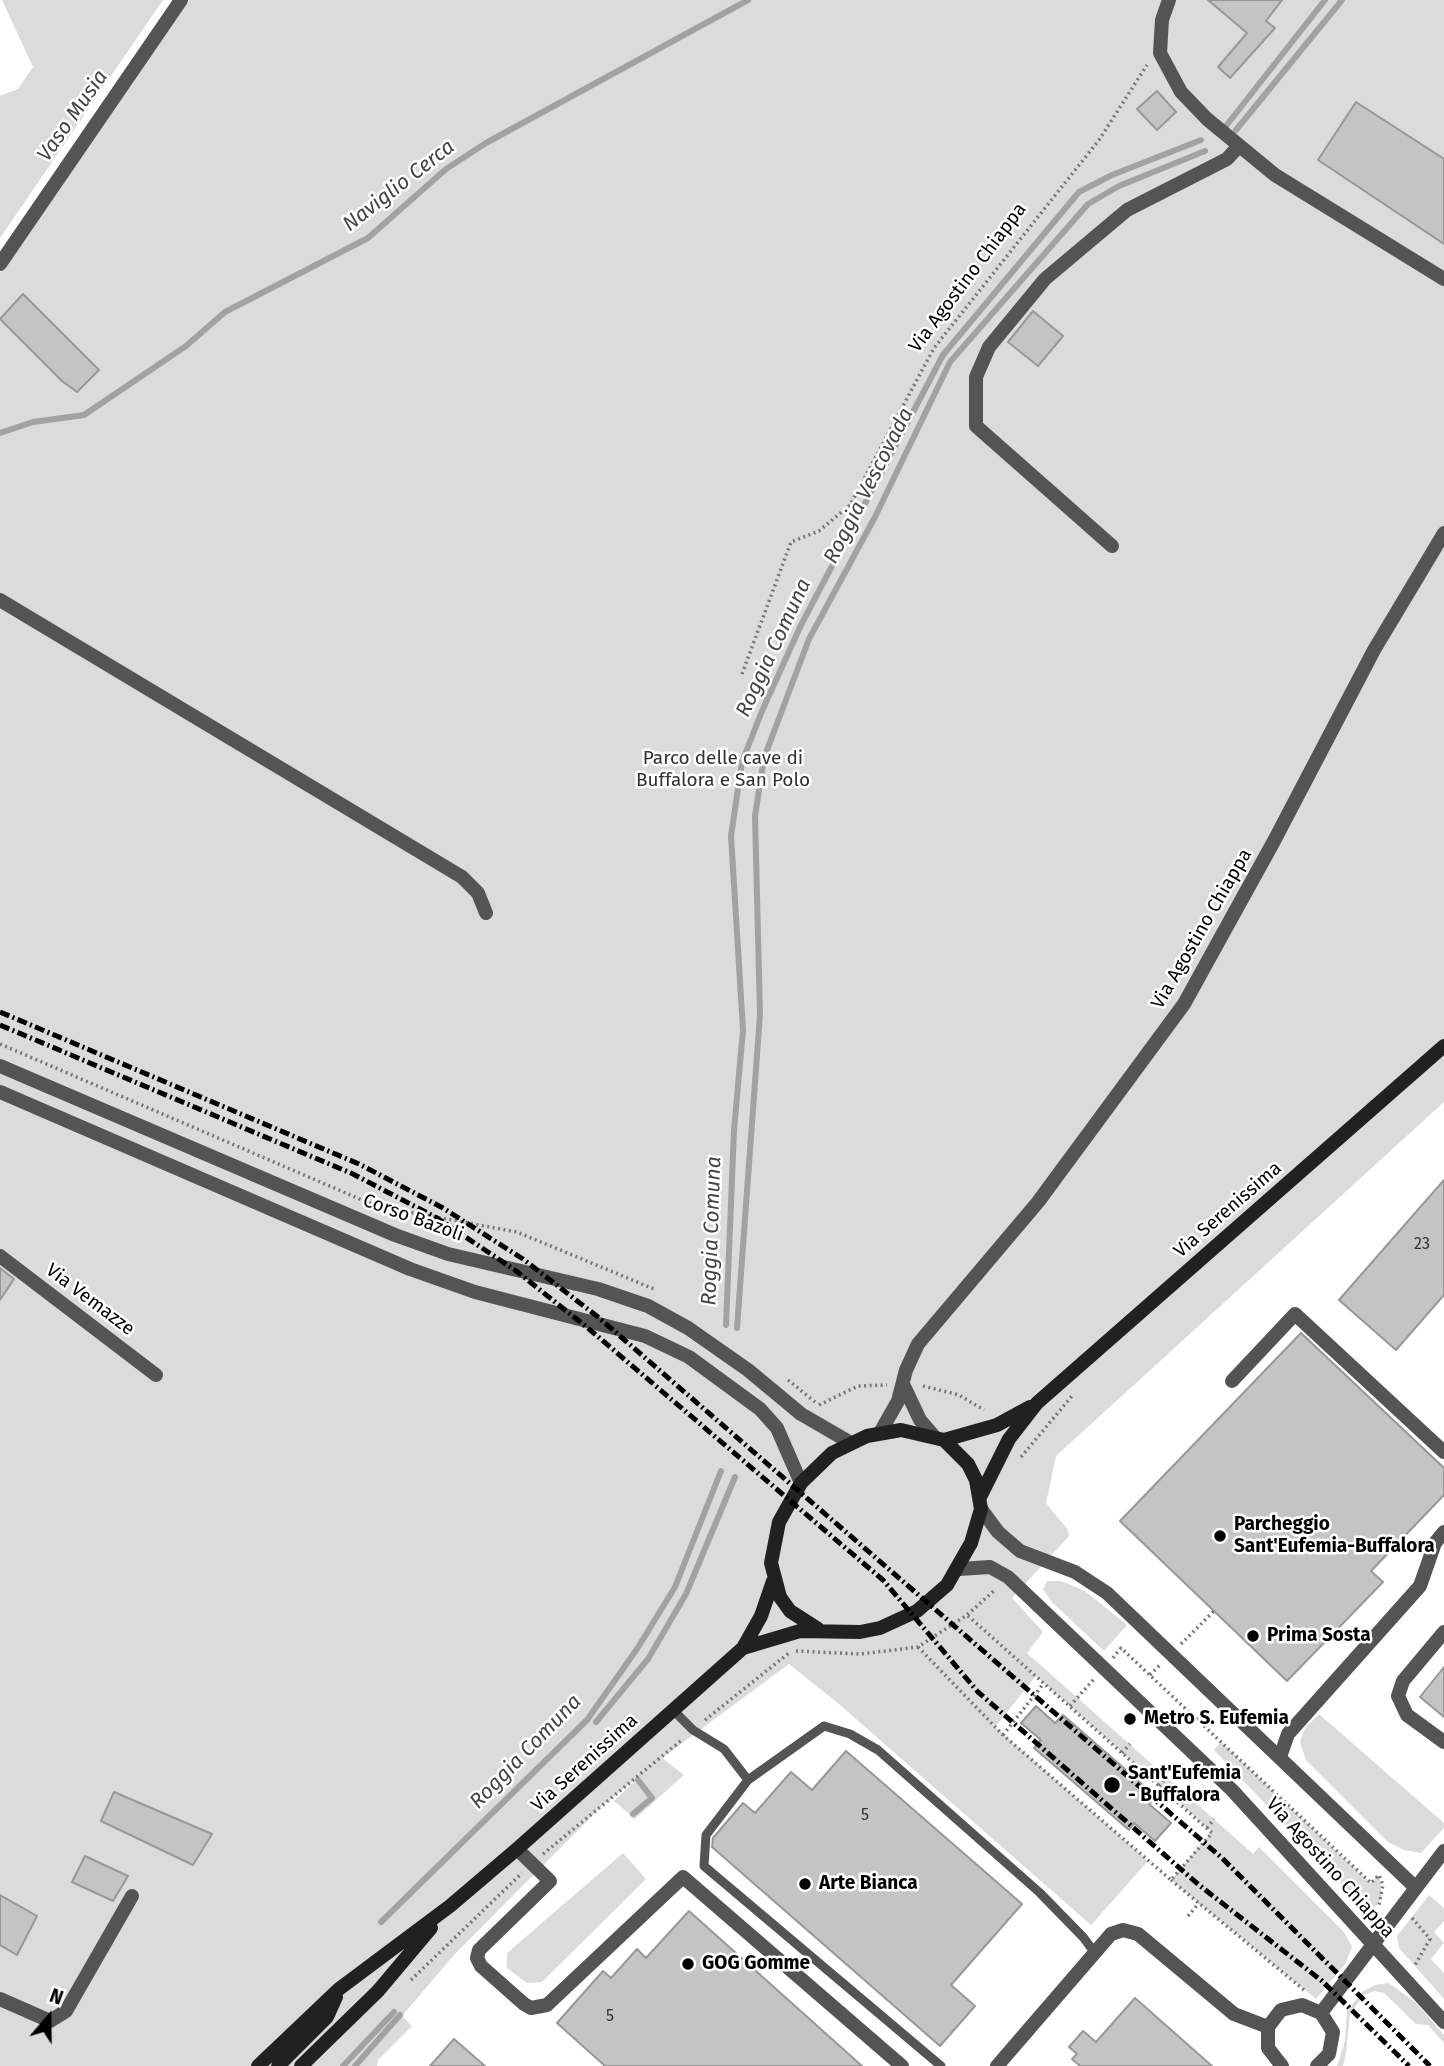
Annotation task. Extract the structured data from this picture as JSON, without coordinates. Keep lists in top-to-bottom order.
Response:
{
  "streets": {
    "main road": ["Via Serenissima"],
    "street": ["Via Agostino Chiappa", "Corso Bazoli", "Via Vemazze"]
  },
  "crossings": [
    ["Via Agostino Chiappa", "Via Serenissima"],
    ["Via Agostino Chiappa", "Corso Bazoli"],
    ["Via Serenissima", "Corso Bazoli"]
  ],
  "water": [
    "Vaso Musia",
    "Naviglio Cerca",
    "Roggia Vescovada",
    "Roggia Comuna"
  ],
  "parks": ["Parco delle cave di Buffalora e San Polo"],
  "places": [
    "Parcheggio Sant'Eufemia-Buffalora",
    "Prima Sosta",
    "Metro S. Eufemia",
    "Sant'Eufemia - Buffalora",
    "Arte Bianca",
    "GOG Gomme"
  ],
  "house_numbers": ["23", "5", "5"],
  "north": "top"
}
